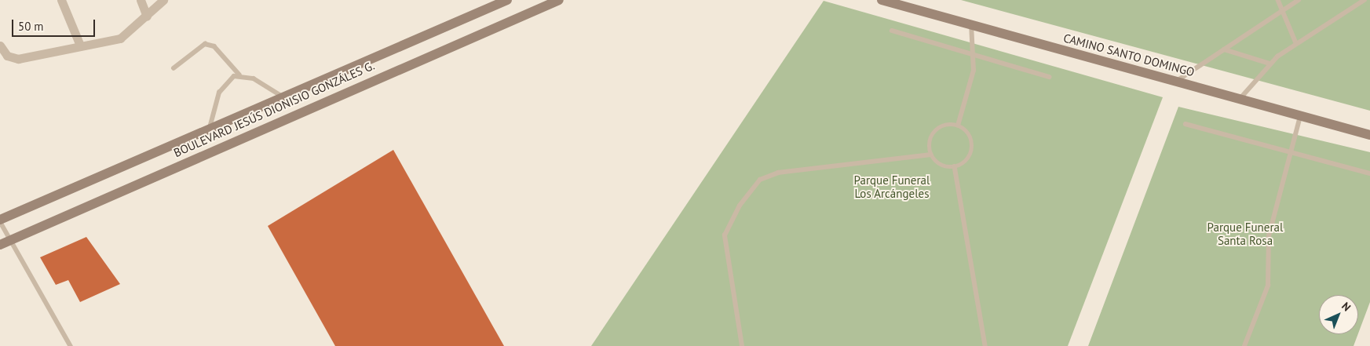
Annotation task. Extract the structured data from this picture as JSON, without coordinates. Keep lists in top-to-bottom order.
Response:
{
  "streets": {
    "main road": ["CAMINO SANTO DOMINGO", "BOULEVARD JESÚS DIONISIO GONZÁLES G."]
  },
  "parks": ["Parque Funeral Los Arcángeles", "Parque Funeral Santa Rosa"],
  "scale_bar": "50 m",
  "north": "top right"
}
